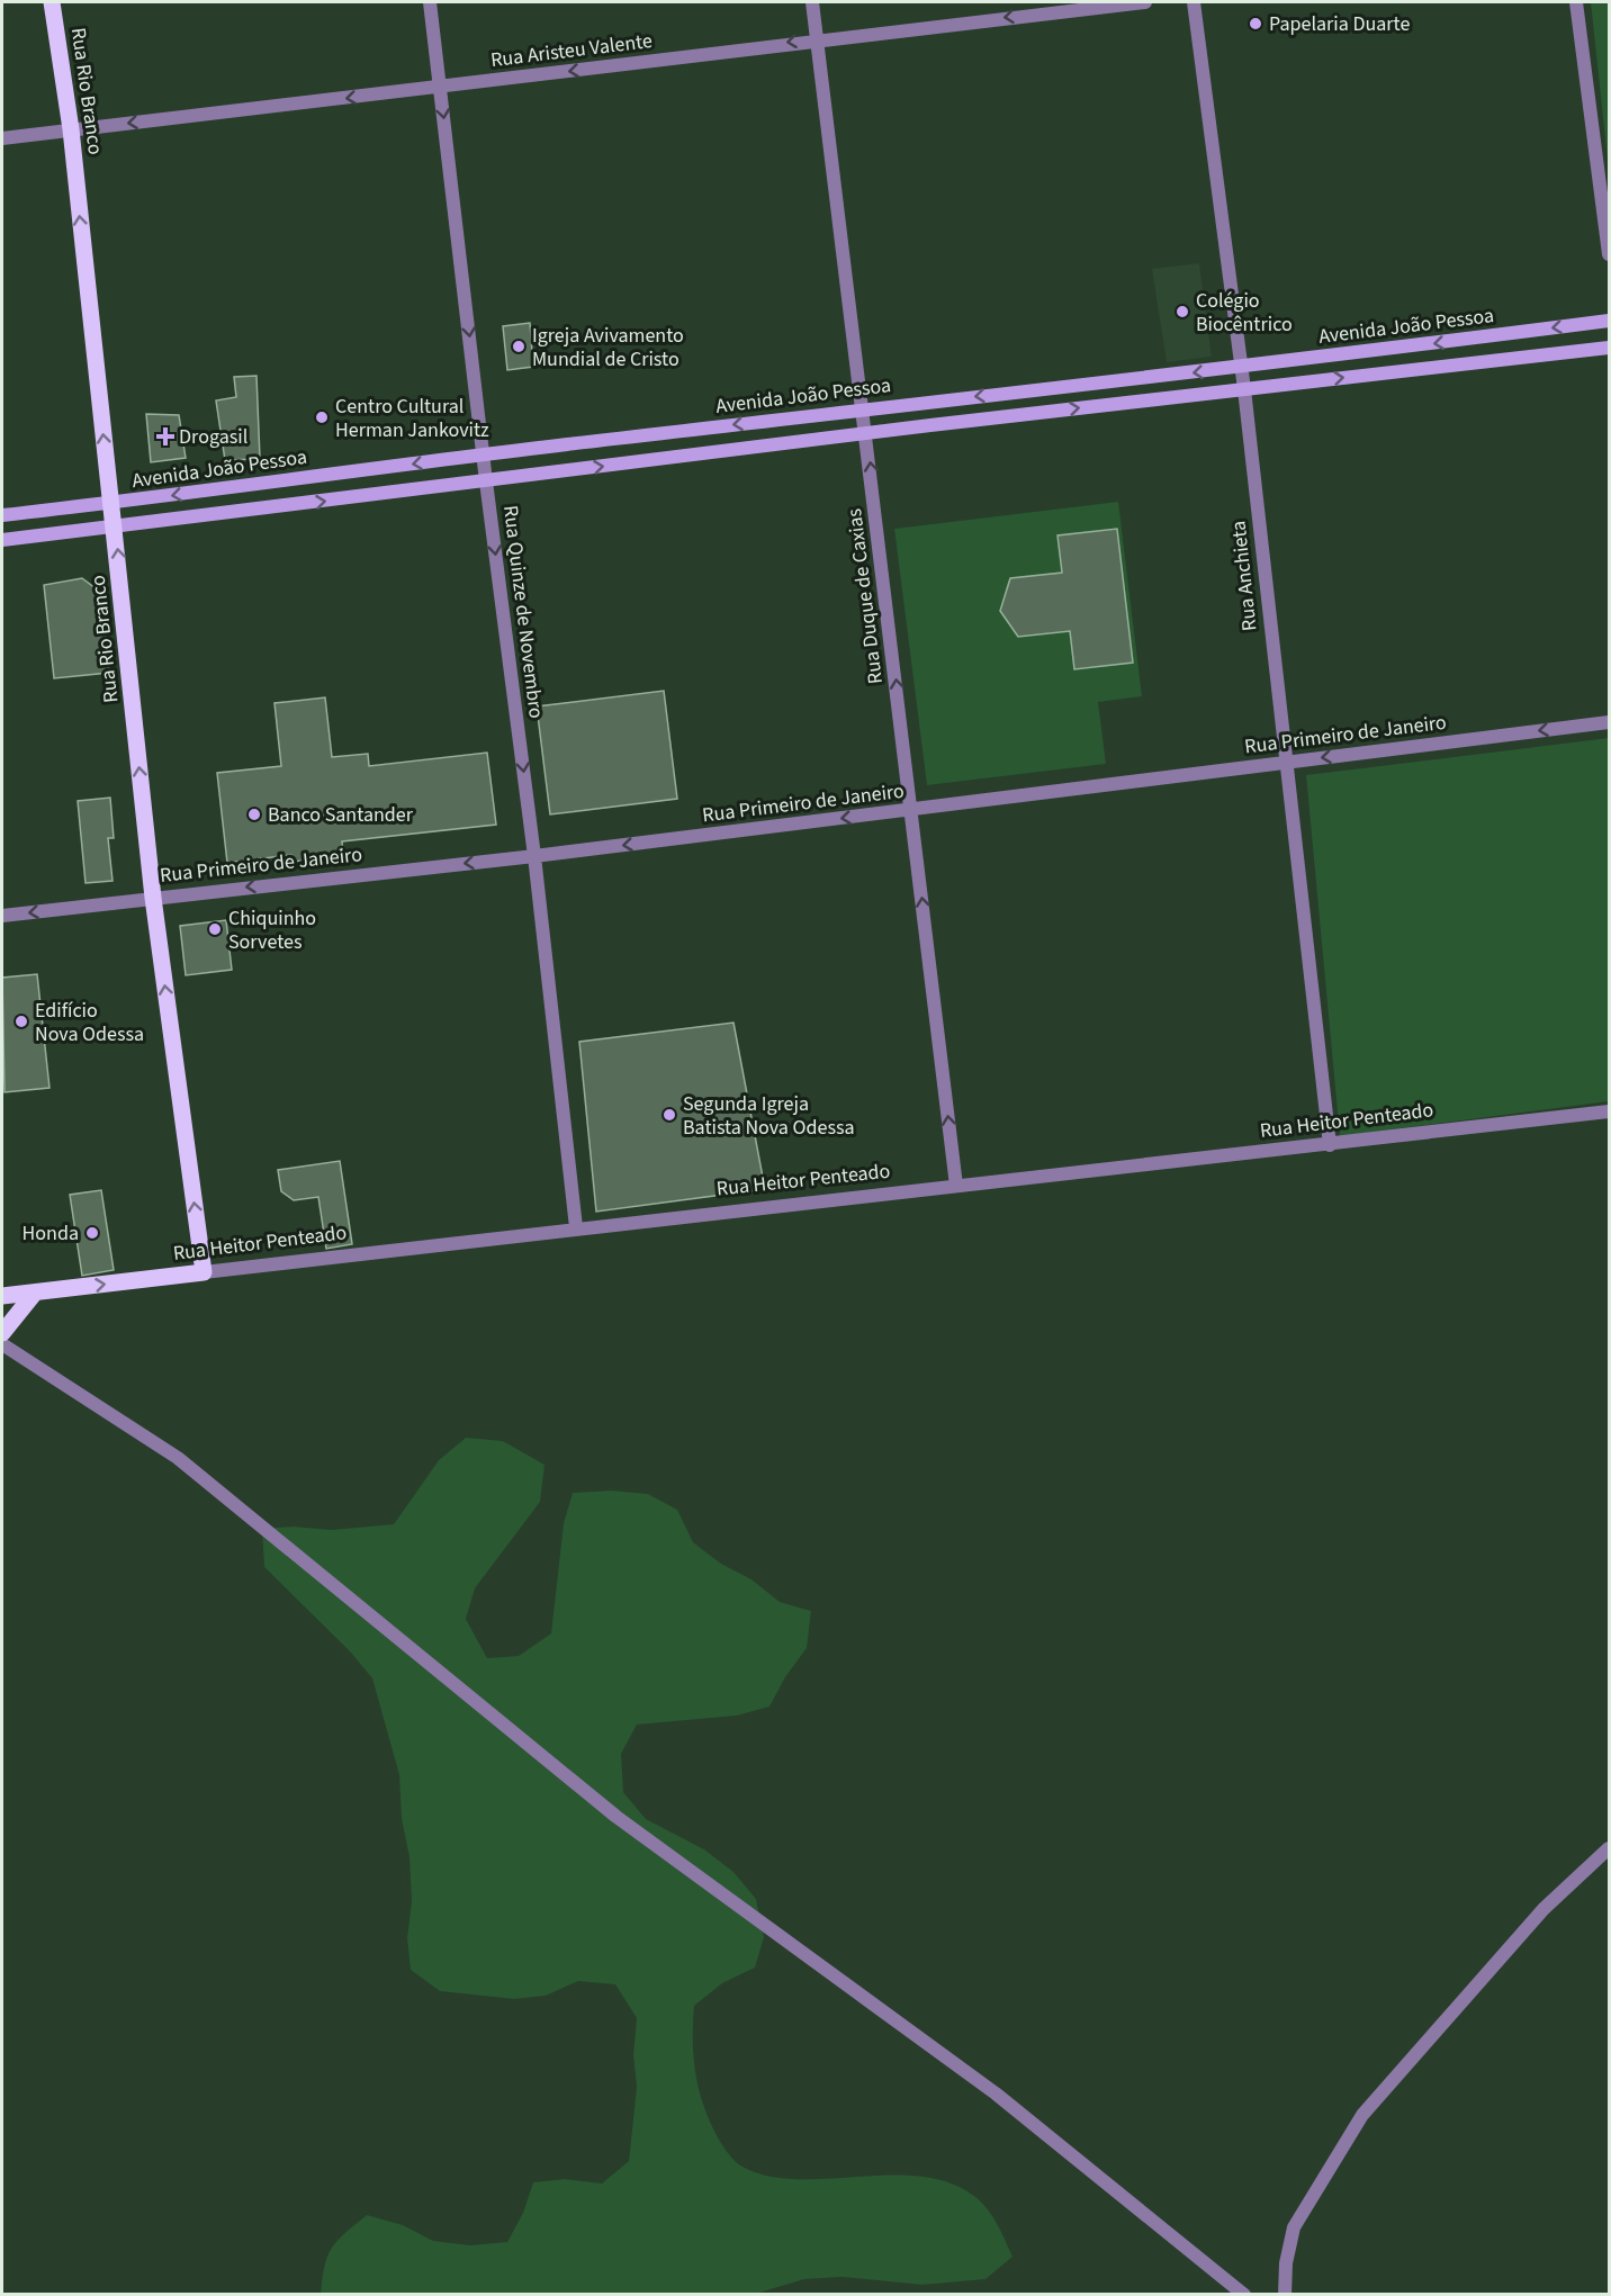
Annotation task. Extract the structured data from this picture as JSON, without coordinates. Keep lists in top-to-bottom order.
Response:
{
  "streets": {
    "main road": ["Rua Rio Branco", "Avenida João Pessoa", "Rua Heitor Penteado"],
    "street": [
      "Rua Aristeu Valente",
      "Rua Anchieta",
      "Rua Duque de Caxias",
      "Rua Quinze de Novembro",
      "Rua Primeiro de Janeiro"
    ]
  },
  "crossings": [
    ["Rua Aristeu Valente", "Rua Rio Branco"],
    ["Rua Aristeu Valente", "Rua Duque de Caxias"],
    ["Rua Aristeu Valente", "Rua Quinze de Novembro"],
    ["Rua Rio Branco", "Avenida João Pessoa"],
    ["Rua Rio Branco", "Rua Primeiro de Janeiro"],
    ["Rua Rio Branco", "Rua Heitor Penteado"],
    ["Avenida João Pessoa", "Rua Anchieta"],
    ["Avenida João Pessoa", "Rua Duque de Caxias"],
    ["Avenida João Pessoa", "Rua Quinze de Novembro"],
    ["Rua Anchieta", "Rua Primeiro de Janeiro"],
    ["Rua Anchieta", "Rua Heitor Penteado"],
    ["Rua Duque de Caxias", "Rua Primeiro de Janeiro"],
    ["Rua Duque de Caxias", "Rua Heitor Penteado"],
    ["Rua Quinze de Novembro", "Rua Primeiro de Janeiro"],
    ["Rua Quinze de Novembro", "Rua Heitor Penteado"]
  ],
  "one_way": [
    "Rua Aristeu Valente",
    "Rua Rio Branco",
    "Rua Duque de Caxias",
    "Rua Quinze de Novembro",
    "Rua Primeiro de Janeiro"
  ],
  "places": {
    "other": [
      "Papelaria Duarte",
      "Colégio Biocêntrico",
      "Igreja Avivamento Mundial de Cristo",
      "Centro Cultural Herman Jankovitz",
      "Banco Santander",
      "Chiquinho Sorvetes",
      "Edifício Nova Odessa",
      "Segunda Igreja Batista Nova Odessa",
      "Honda"
    ],
    "health": ["Drogasil"]
  }
}
